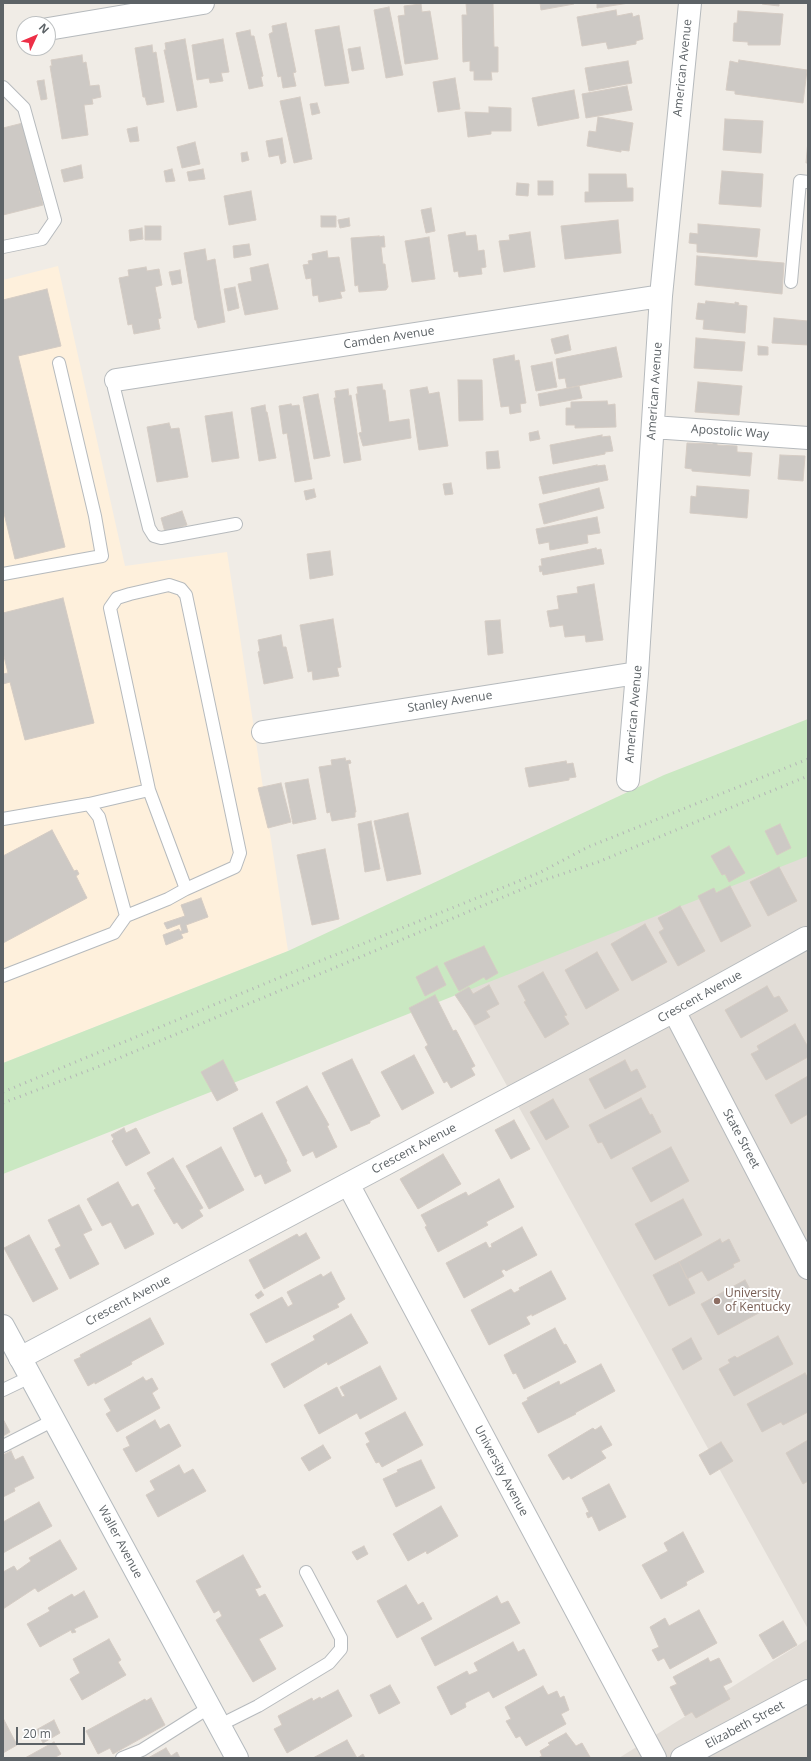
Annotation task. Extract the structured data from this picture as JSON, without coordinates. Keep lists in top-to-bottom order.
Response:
{
  "streets": {
    "street": [
      "American Avenue",
      "Camden Avenue",
      "Apostolic Way",
      "Stanley Avenue",
      "Crescent Avenue",
      "State Street",
      "University Avenue",
      "Waller Avenue",
      "Elizabeth Street"
    ]
  },
  "crossings": [
    ["American Avenue", "Camden Avenue"],
    ["American Avenue", "Apostolic Way"],
    ["American Avenue", "Stanley Avenue"],
    ["Crescent Avenue", "State Street"],
    ["Crescent Avenue", "University Avenue"],
    ["Crescent Avenue", "Waller Avenue"]
  ],
  "places": ["University of Kentucky"],
  "scale_bar": "20 m",
  "north": "top right"
}
